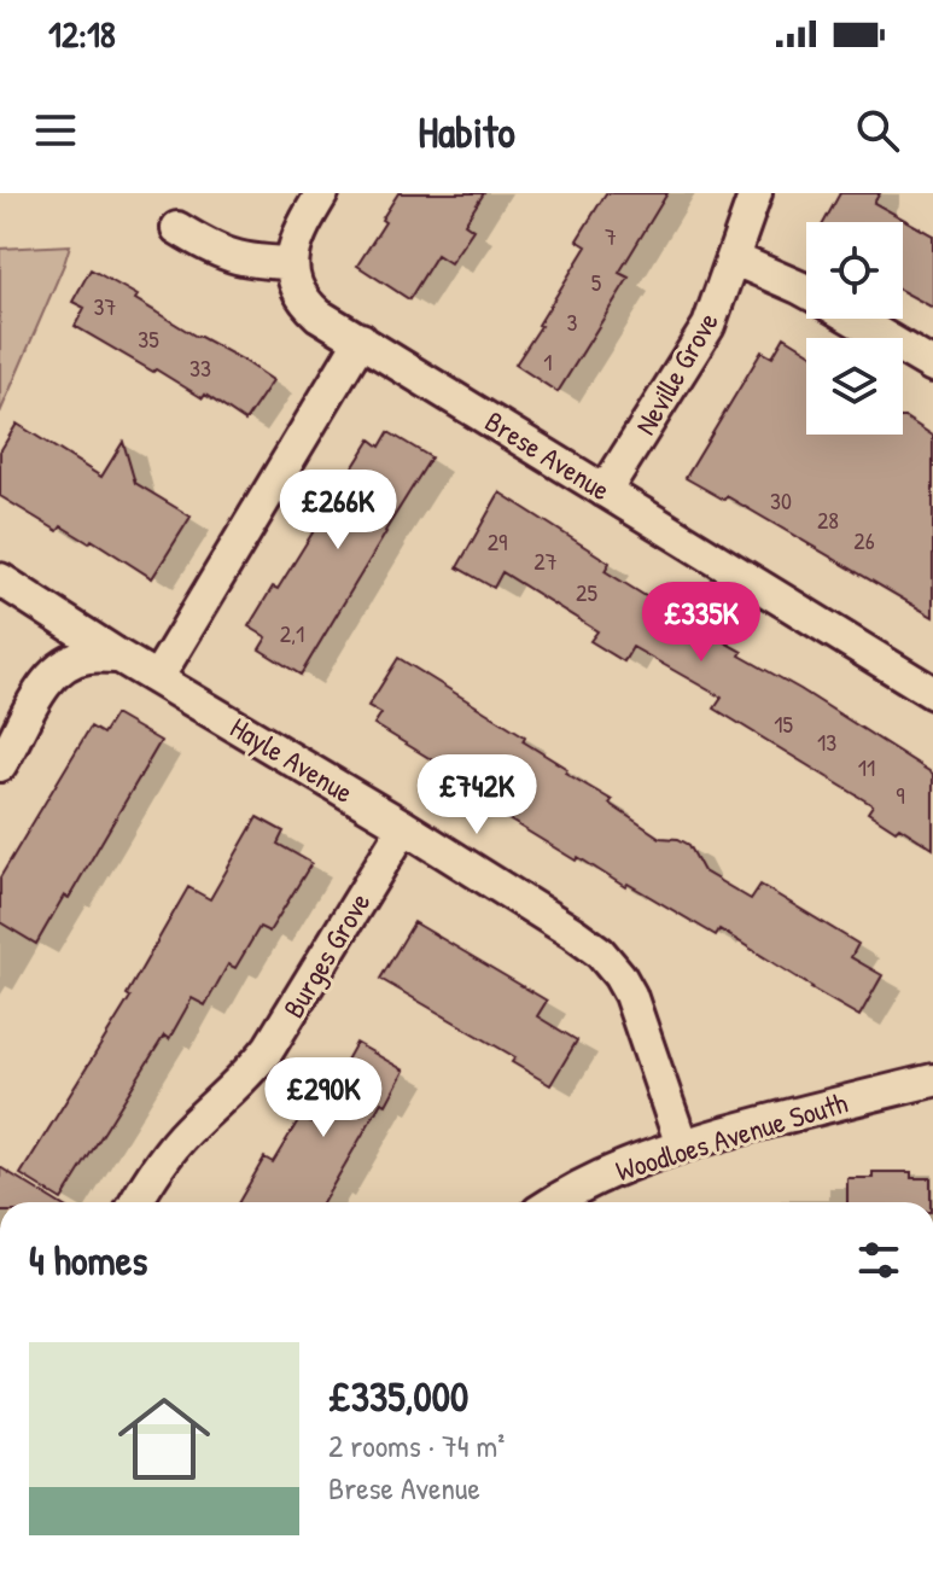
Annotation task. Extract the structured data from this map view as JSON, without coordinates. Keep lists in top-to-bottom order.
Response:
{
  "streets": {
    "street": [
      "Neville Grove",
      "Brese Avenue",
      "Hayle Avenue",
      "Burges Grove",
      "Woodloes Avenue South"
    ]
  },
  "crossings": [
    ["Neville Grove", "Brese Avenue"],
    ["Hayle Avenue", "Burges Grove"],
    ["Hayle Avenue", "Woodloes Avenue South"]
  ],
  "house_numbers": [
    "7",
    "5",
    "37",
    "3",
    "35",
    "1",
    "33",
    "30",
    "28",
    "26",
    "29",
    "27",
    "25",
    "2,1",
    "15",
    "13",
    "11",
    "9"
  ],
  "page": {
    "status": "12:18",
    "header": "Habito",
    "price": [
      "£266K",
      "£335K",
      "£742K",
      "£290K"
    ],
    "heading": "4 homes",
    "list": [
      {
        "name": "£335,000",
        "note": "2 rooms · 74 m² · Brese Avenue"
      }
    ]
  }
}
